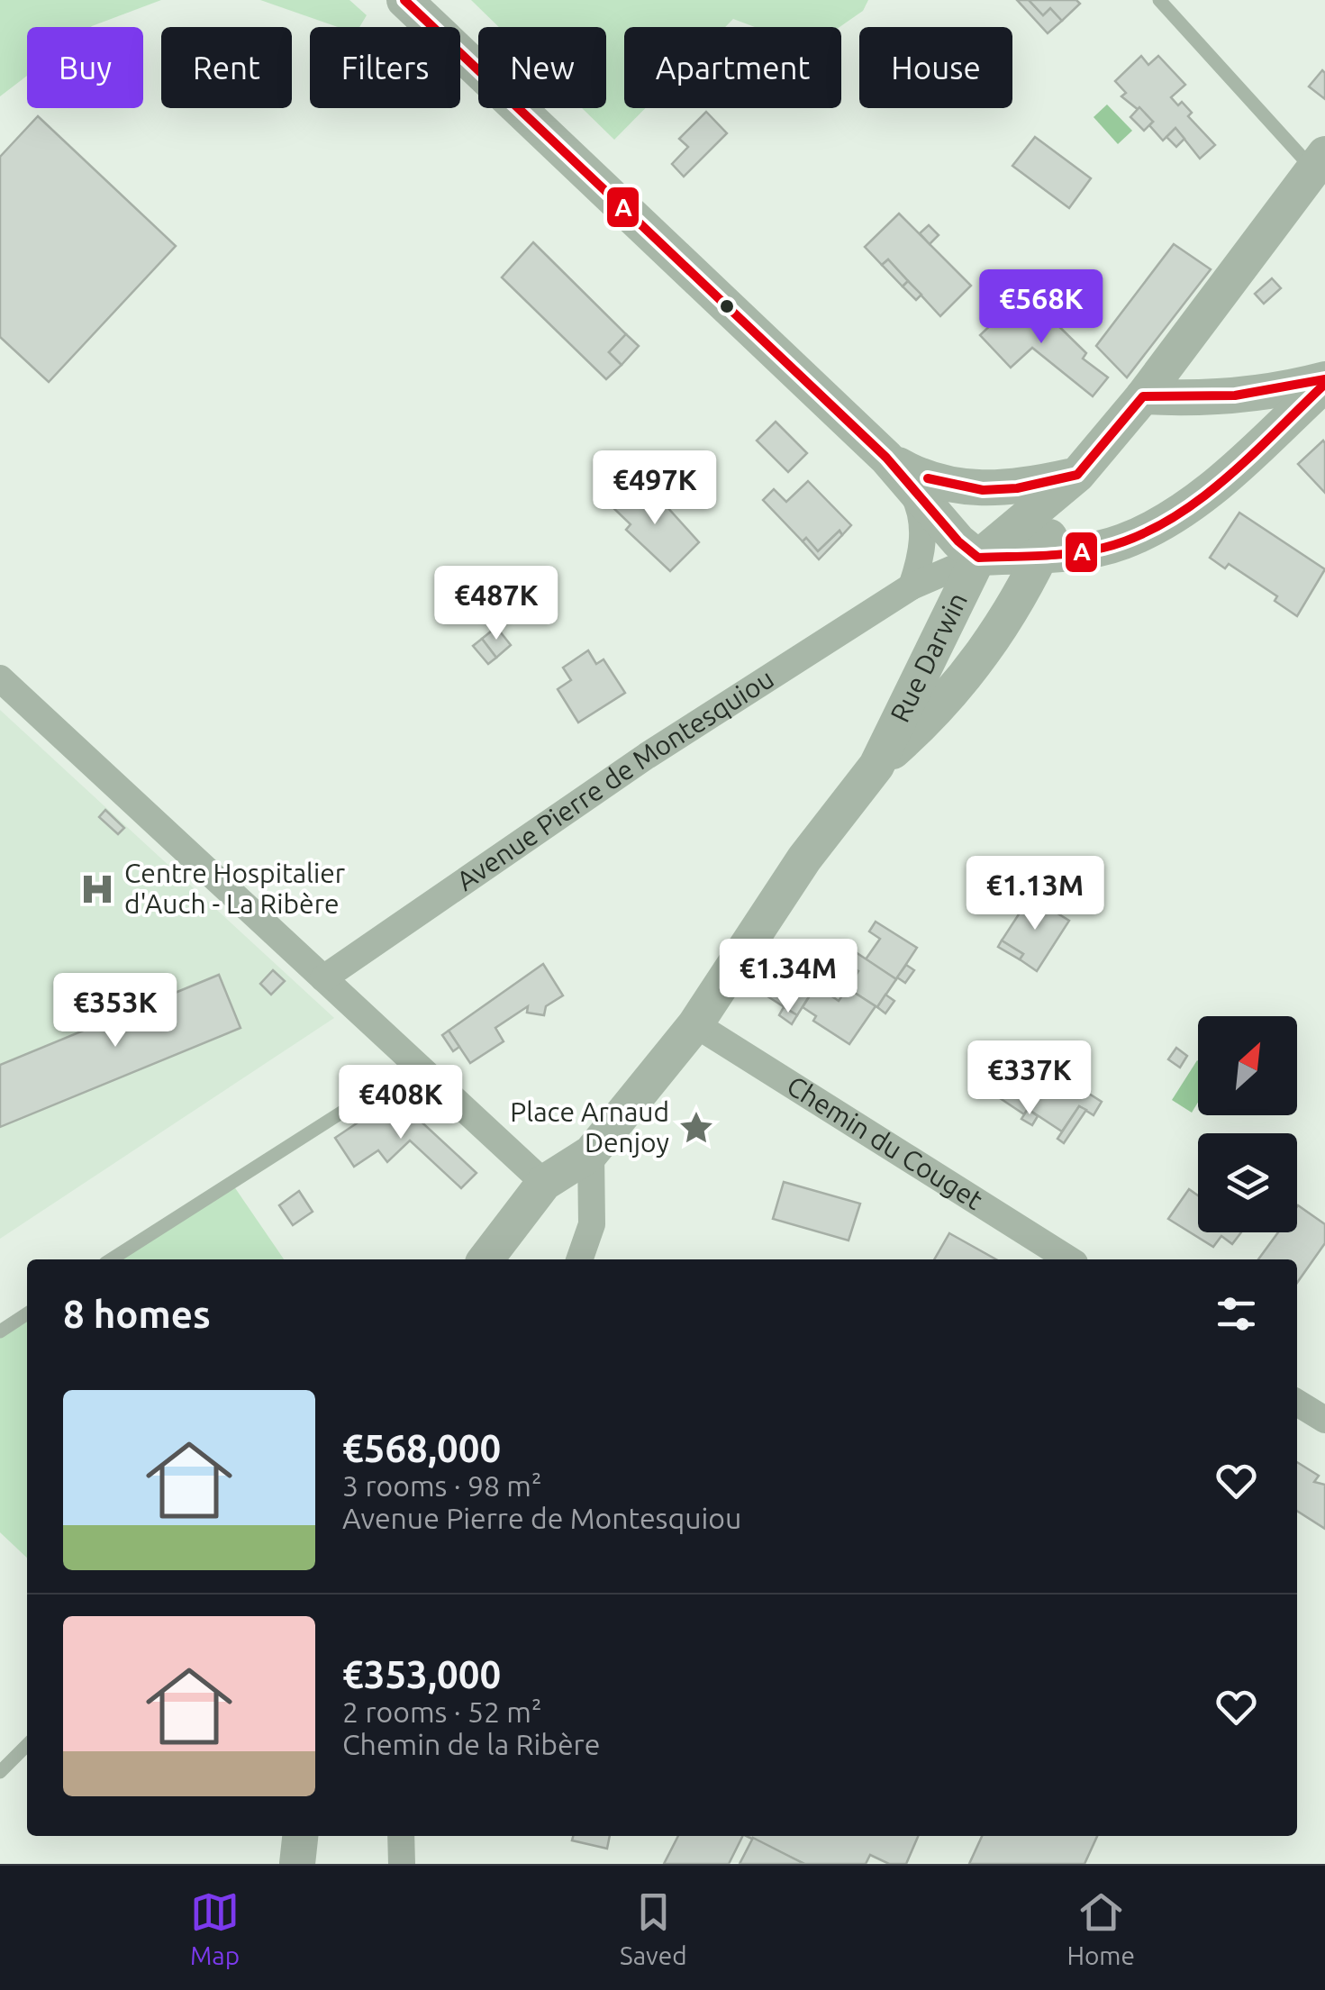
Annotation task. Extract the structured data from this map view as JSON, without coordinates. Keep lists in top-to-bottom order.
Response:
{
  "streets": {
    "street": ["Rue Darwin", "Avenue Pierre de Montesquiou", "Chemin du Couget"]
  },
  "crossings": [
    ["Rue Darwin", "Avenue Pierre de Montesquiou"],
    ["Rue Darwin", "Chemin du Couget"]
  ],
  "places": {
    "hospital": ["Centre Hospitalier d'Auch - La Ribère"],
    "place": ["Place Arnaud Denjoy"]
  },
  "lines": ["transit line A"],
  "north": "top right",
  "page": {
    "chip": [
      "Buy",
      "Rent",
      "Filters",
      "New",
      "Apartment",
      "House"
    ],
    "price": [
      "€568K",
      "€497K",
      "€487K",
      "€1.13M",
      "€1.34M",
      "€353K",
      "€337K",
      "€408K"
    ],
    "heading": "8 homes",
    "list": [
      {
        "name": "€568,000",
        "note": "3 rooms · 98 m² · Avenue Pierre de Montesquiou"
      },
      {
        "name": "€353,000",
        "note": "2 rooms · 52 m² · Chemin de la Ribère"
      }
    ],
    "tabs": ["Map", "Saved", "Home"]
  }
}
